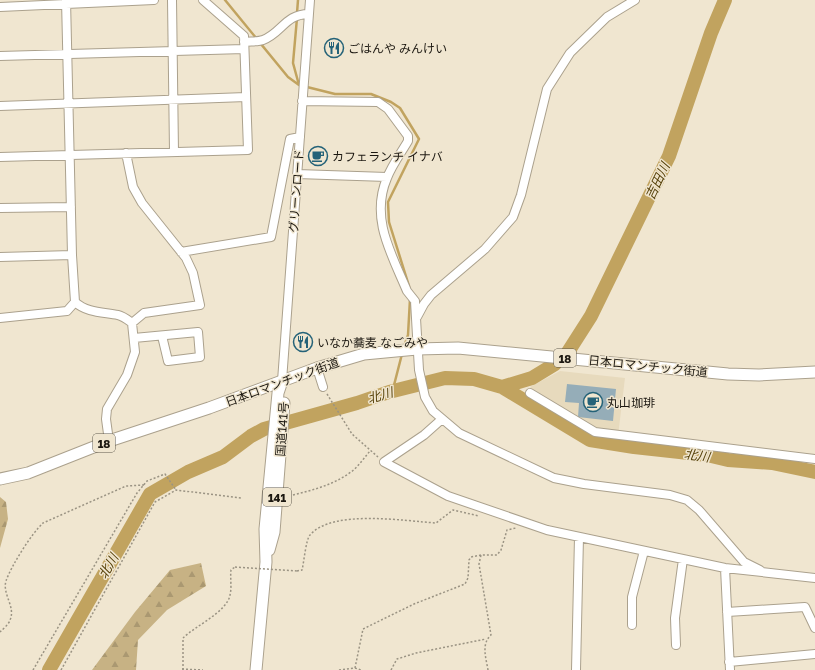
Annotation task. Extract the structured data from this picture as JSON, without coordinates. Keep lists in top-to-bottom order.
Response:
{
  "streets": {
    "highway": [
      "18",
      "日本ロマンチック街道",
      "国道141号",
      "141"
    ],
    "street": ["グリーンロード"]
  },
  "crossings": [
    ["グリーンロード", "日本ロマンチック街道"],
    ["グリーンロード", "国道141号"],
    ["日本ロマンチック街道", "国道141号"]
  ],
  "water": ["吉田川", "北川"],
  "places": {
    "restaurant": ["ごはんや みんけい", "いなか蕎麦 なごみや"],
    "cafe": ["カフェランチ イナバ", "丸山珈琲"]
  }
}
